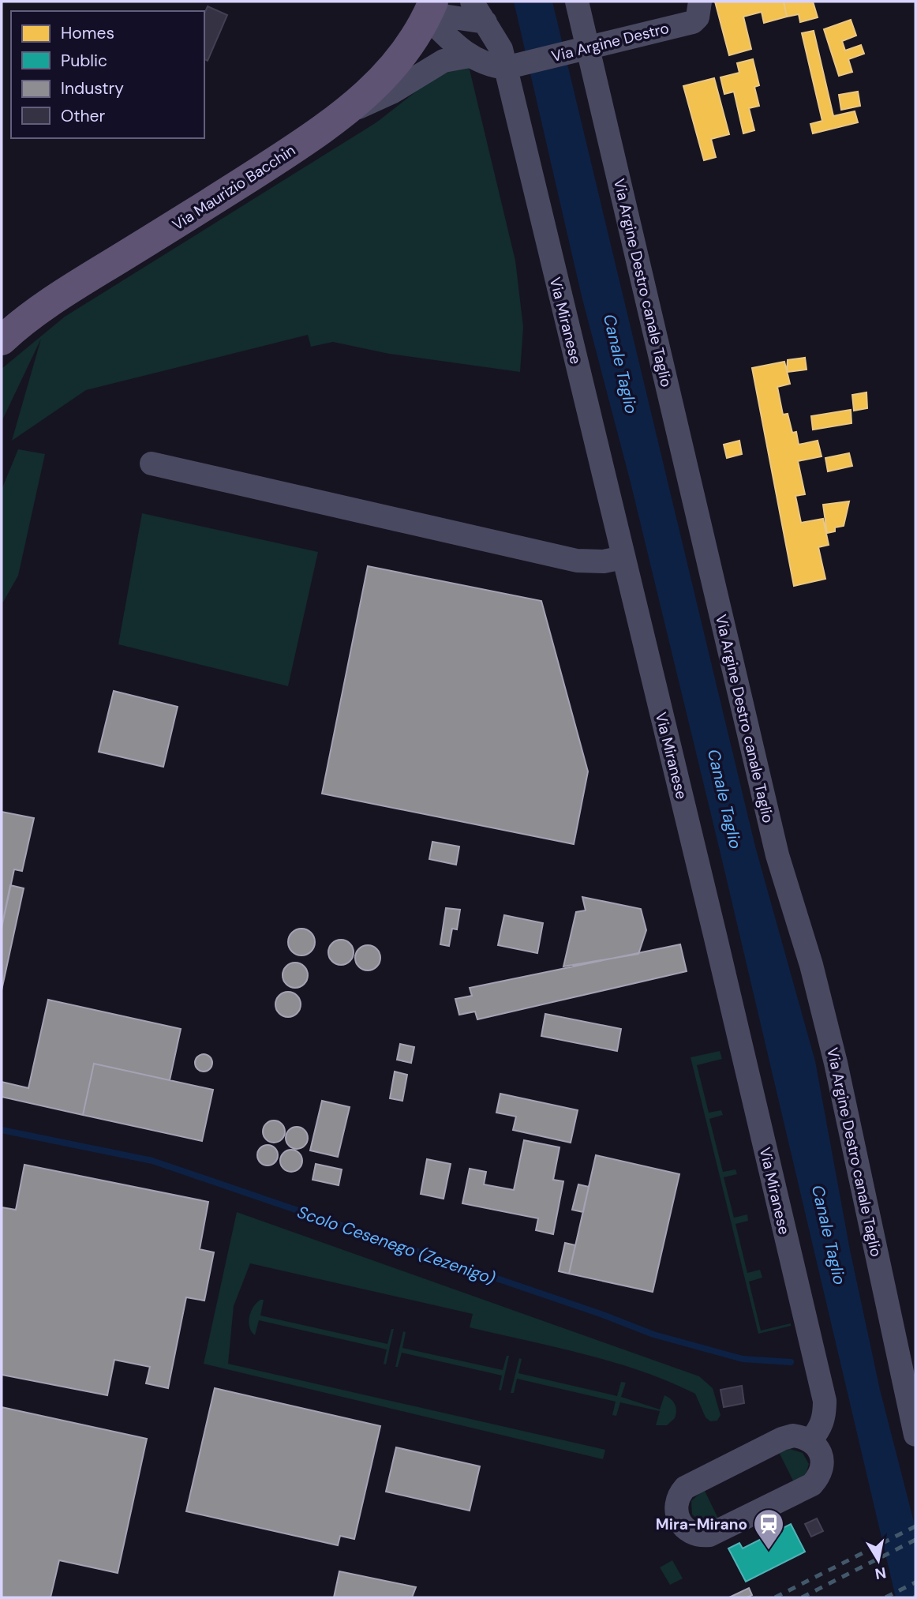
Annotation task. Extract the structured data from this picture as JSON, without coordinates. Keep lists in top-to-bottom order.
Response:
{
  "streets": {
    "main road": ["Via Maurizio Bacchin"],
    "street": ["Via Argine Destro", "Via Argine Destro canale Taglio", "Via Miranese"]
  },
  "crossings": [
    ["Via Argine Destro", "Via Argine Destro canale Taglio"],
    ["Via Argine Destro", "Via Miranese"]
  ],
  "water": ["Canale Taglio", "Scolo Cesenego (Zezenigo)"],
  "places": {
    "station": ["Mira-Mirano"]
  },
  "legend": [
    "Homes",
    "Public",
    "Industry",
    "Other"
  ],
  "north": "bottom"
}
